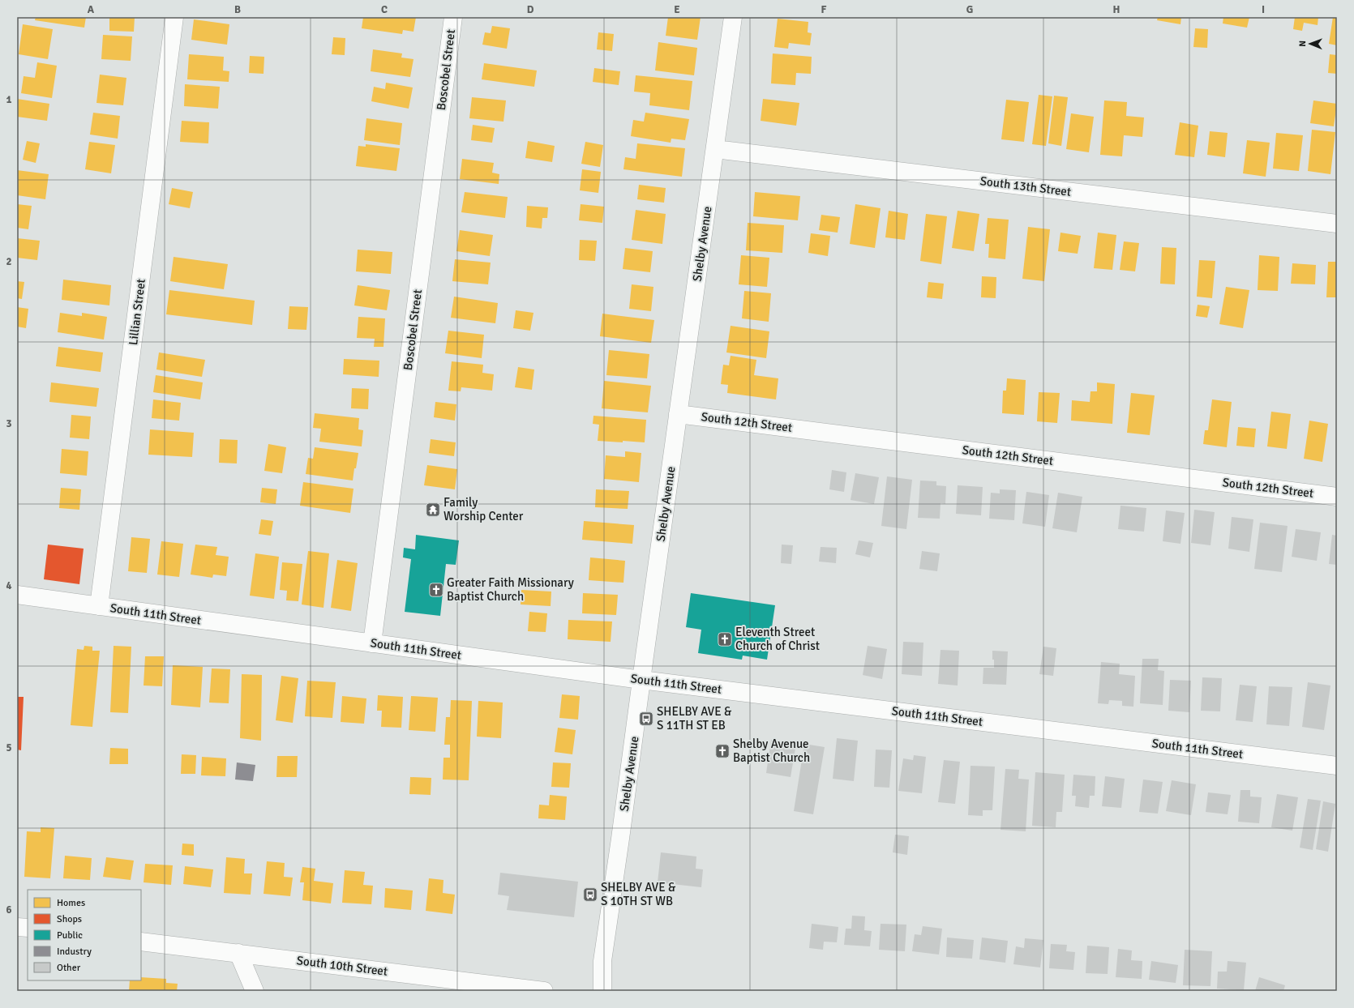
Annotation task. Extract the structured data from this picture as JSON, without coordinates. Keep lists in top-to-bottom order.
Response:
{
  "streets": {
    "street": [
      "Boscobel Street",
      "South 13th Street",
      "Shelby Avenue",
      "Lillian Street",
      "South 12th Street",
      "South 11th Street",
      "South 10th Street"
    ]
  },
  "crossings": [
    ["Boscobel Street", "South 11th Street"],
    ["South 13th Street", "Shelby Avenue"],
    ["Shelby Avenue", "South 12th Street"],
    ["Shelby Avenue", "South 11th Street"],
    ["Lillian Street", "South 11th Street"]
  ],
  "places": {
    "temple": ["Family Worship Center"],
    "church": ["Greater Faith Missionary Baptist Church", "Eleventh Street Church of Christ", "Shelby Avenue Baptist Church"],
    "bus stop": ["SHELBY AVE & S 11TH ST EB", "SHELBY AVE & S 10TH ST WB"]
  },
  "legend": [
    "Homes",
    "Shops",
    "Public",
    "Industry",
    "Other"
  ],
  "north": "left",
  "grid": {
    "columns": [
      "A",
      "B",
      "C",
      "D",
      "E",
      "F",
      "G",
      "H",
      "I"
    ],
    "rows": [
      "1",
      "2",
      "3",
      "4",
      "5",
      "6"
    ]
  }
}
